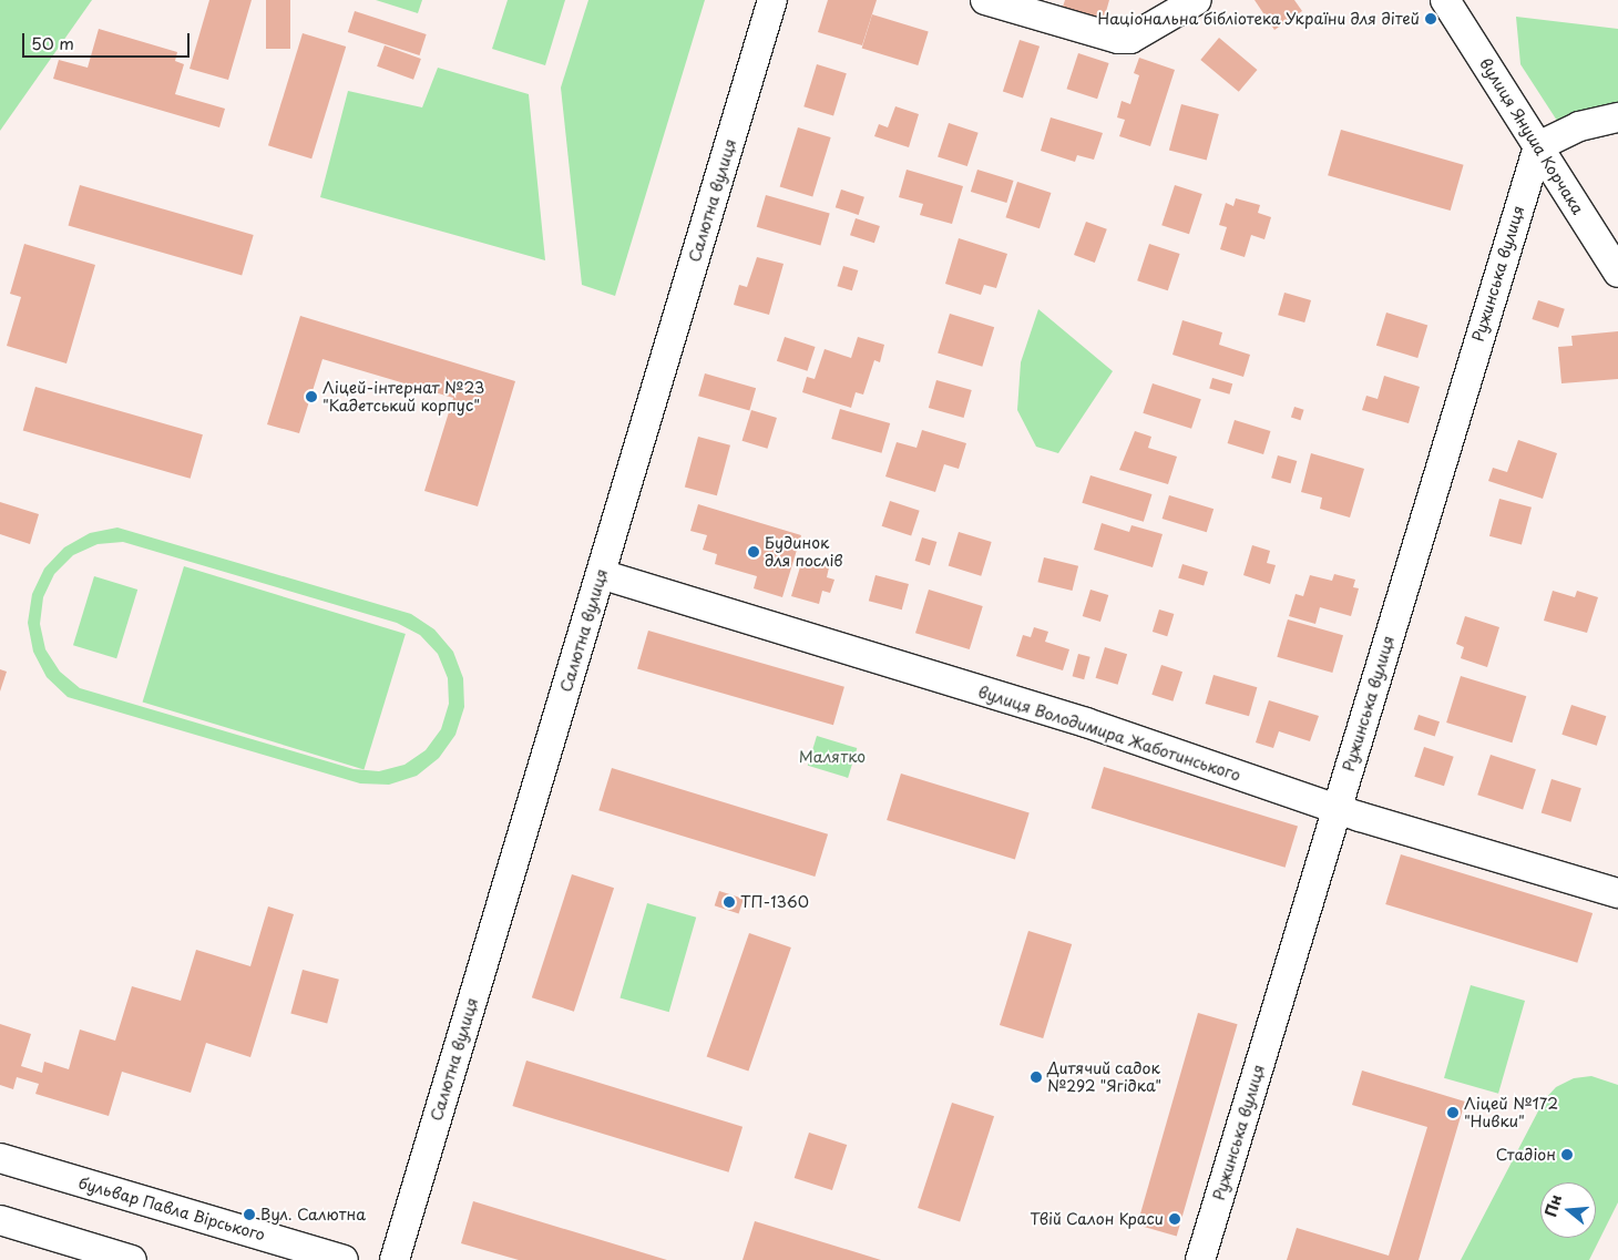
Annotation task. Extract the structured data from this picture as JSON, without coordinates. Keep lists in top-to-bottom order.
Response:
{
  "streets": {
    "street": [
      "вулиця Януша Корчака",
      "Салютна вулиця",
      "Ружинська вулиця",
      "вулиця Володимира Жаботинського",
      "бульвар Павла Вірського"
    ]
  },
  "crossings": [
    ["вулиця Януша Корчака", "Ружинська вулиця"],
    ["Салютна вулиця", "вулиця Володимира Жаботинського"],
    ["Ружинська вулиця", "вулиця Володимира Жаботинського"]
  ],
  "parks": ["Малятко"],
  "places": [
    "Національна бібліотека України для дітей",
    "Ліцей-інтернат №23 \"Кадетський корпус\"",
    "Будинок для послів",
    "ТП-1360",
    "Дитячий садок №292 \"Ягідка\"",
    "Ліцей №172 \"Нивки\"",
    "Стадіон",
    "Вул. Салютна",
    "Твій Салон Краси"
  ],
  "scale_bar": "50 m",
  "north": "left"
}
